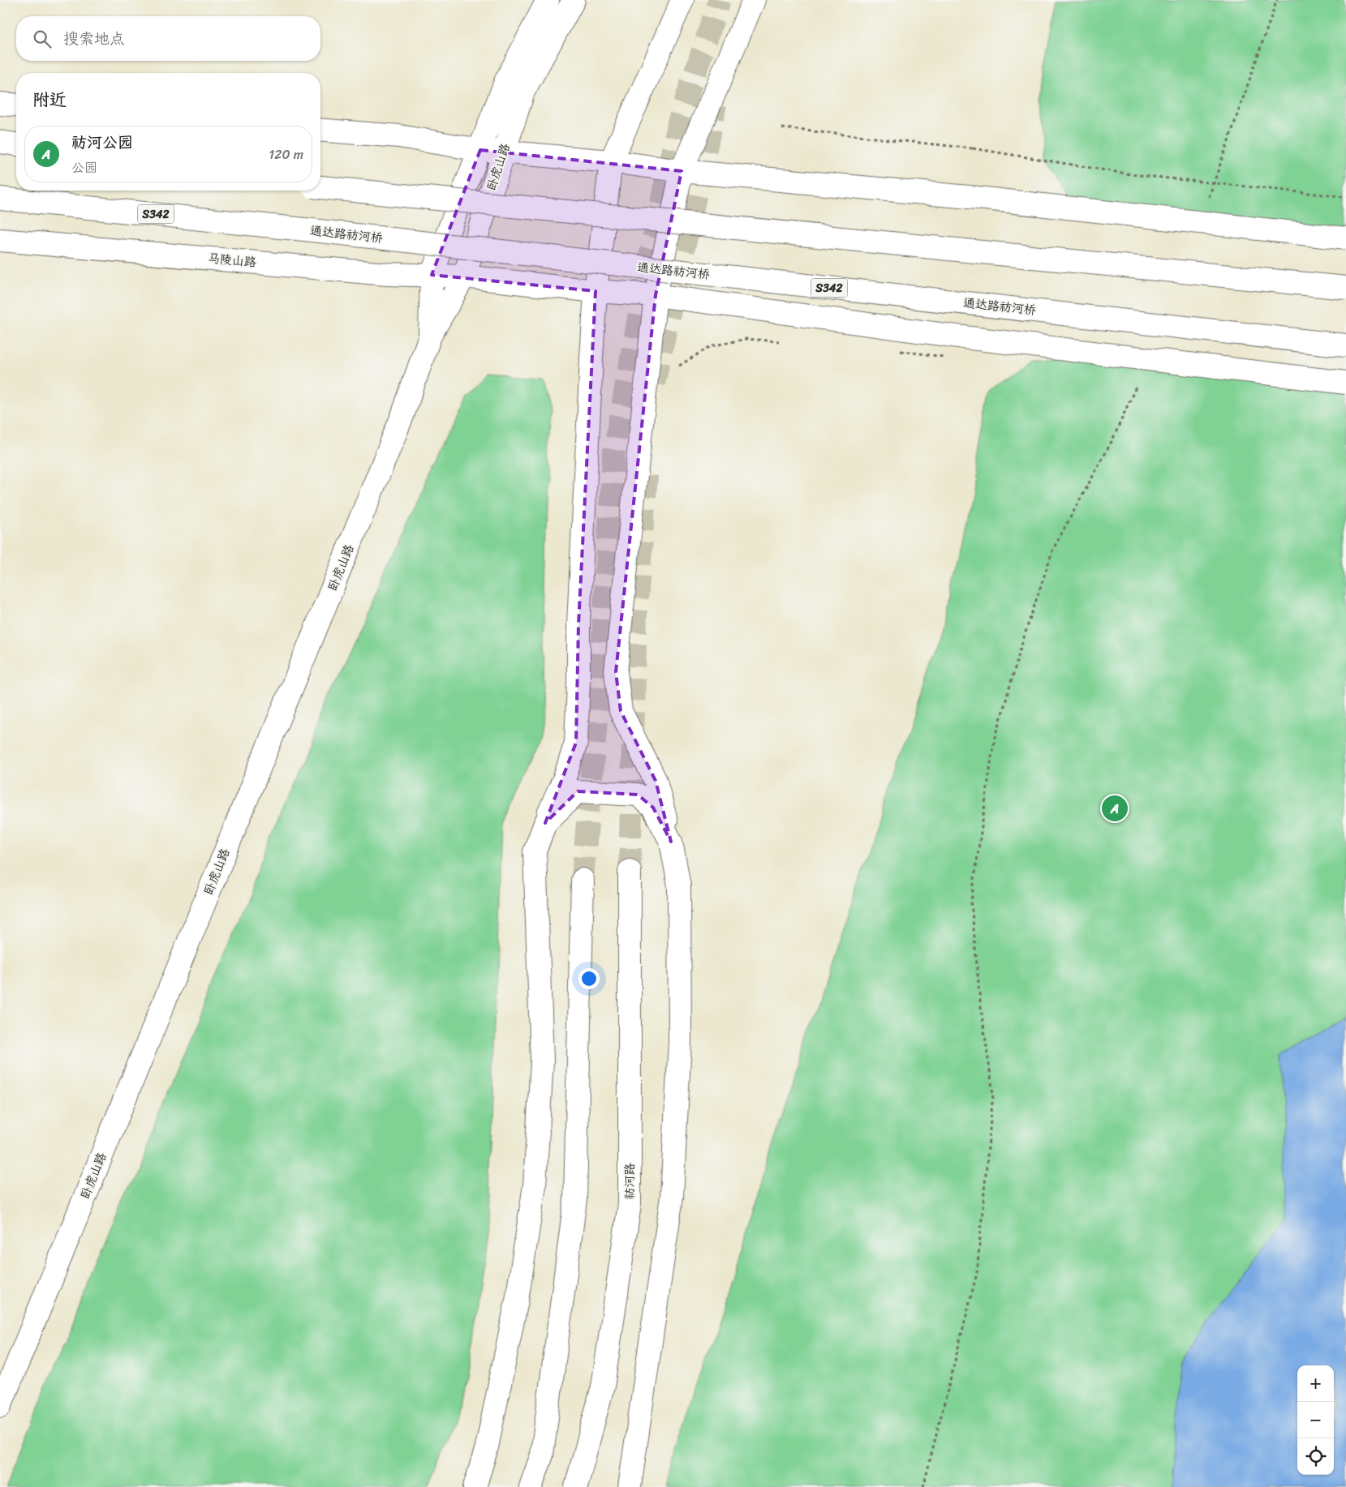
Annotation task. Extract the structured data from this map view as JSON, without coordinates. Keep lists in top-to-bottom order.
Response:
{
  "streets": {
    "main road": [
      "卧虎山路",
      "S342",
      "通达路祊河桥",
      "马陵山路",
      "祊河路"
    ]
  },
  "crossings": [
    ["卧虎山路", "马陵山路"]
  ],
  "page": {
    "search": "搜索地点",
    "heading": "附近",
    "list": [
      {
        "mark": "A",
        "name": "祊河公园",
        "note": "公园",
        "value": "120 m"
      }
    ],
    "pins": "A",
    "map_buttons": ["+", "−"]
  }
}
